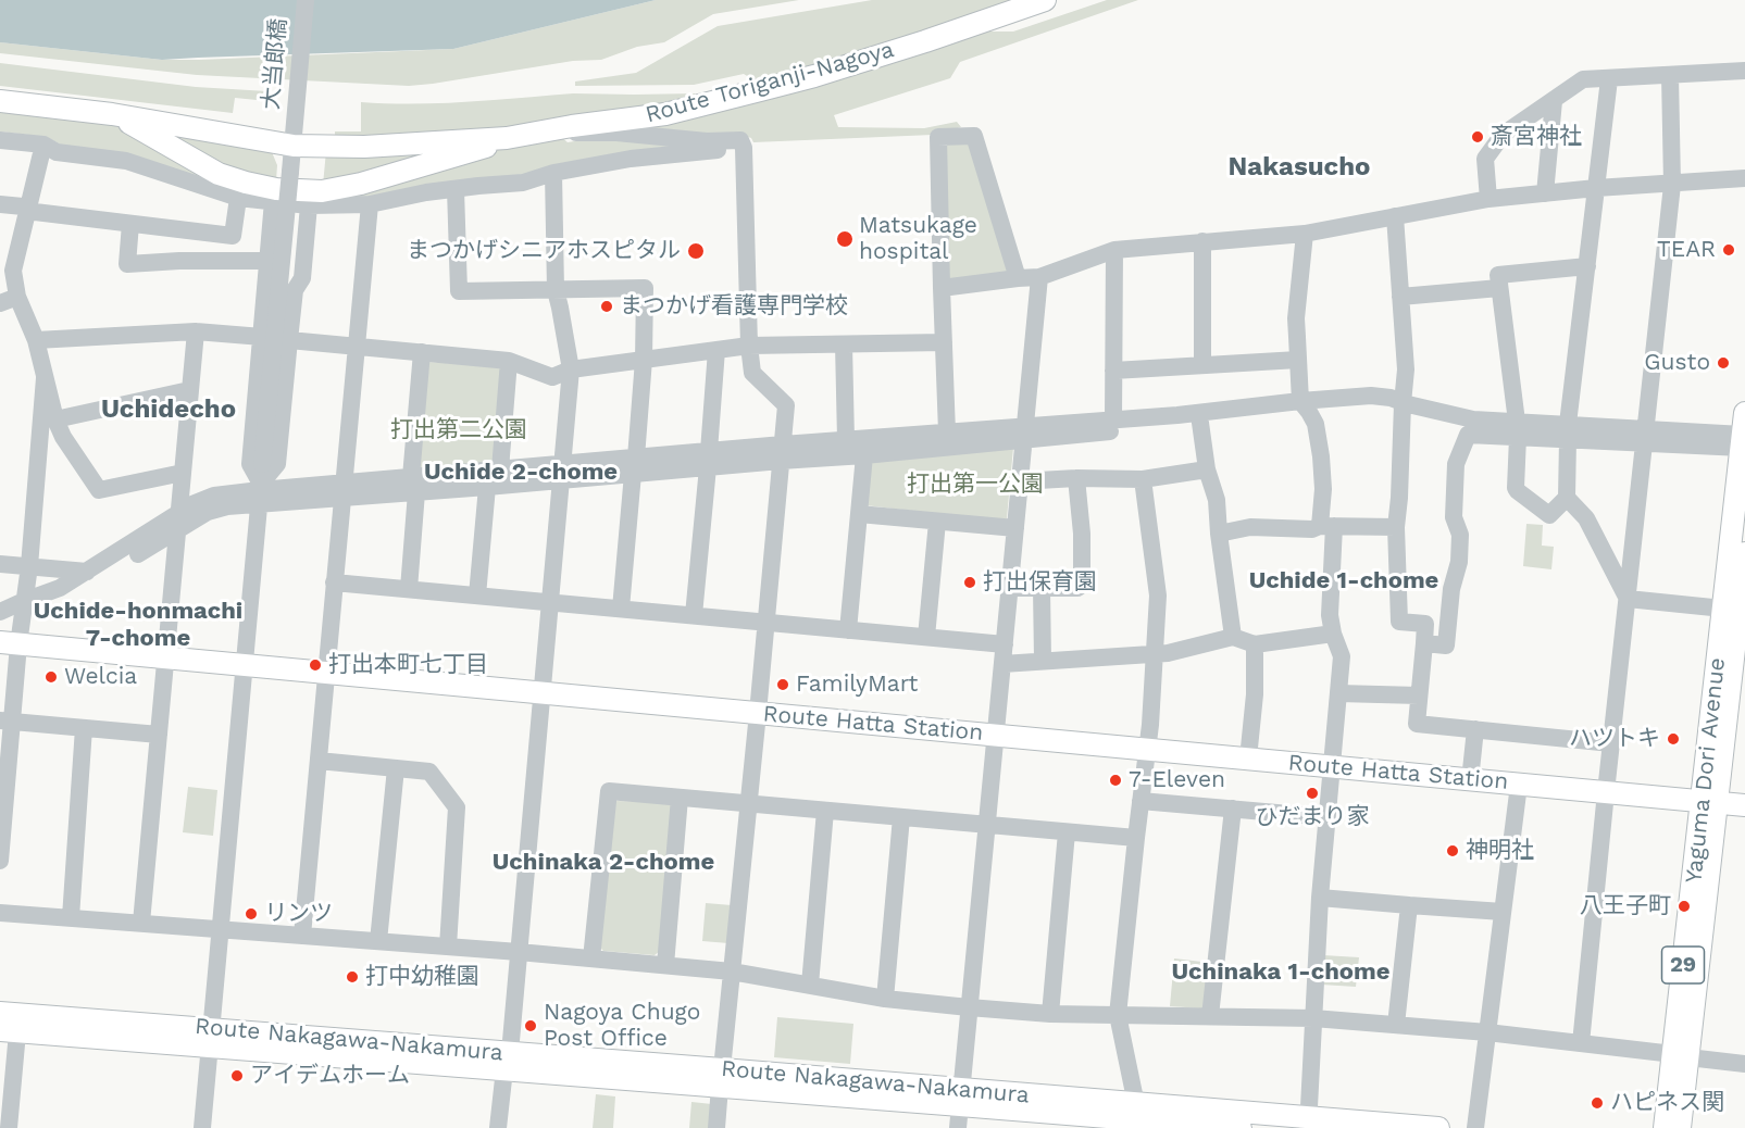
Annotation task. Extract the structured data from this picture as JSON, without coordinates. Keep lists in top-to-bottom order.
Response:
{
  "streets": {
    "main road": [
      "Route Toriganji-Nagoya",
      "Route Hatta Station",
      "Yaguma Dori Avenue",
      "29",
      "Route Nakagawa-Nakamura"
    ],
    "street": ["大当郎橋"]
  },
  "crossings": [
    ["大当郎橋", "Route Toriganji-Nagoya"],
    ["大当郎橋", "Route Hatta Station"],
    ["大当郎橋", "Route Nakagawa-Nakamura"],
    ["Route Hatta Station", "Yaguma Dori Avenue"]
  ],
  "districts": [
    "Nakasucho",
    "Uchidecho",
    "Uchide 2-chome",
    "Uchide 1-chome",
    "Uchide-honmachi 7-chome",
    "Uchinaka 2-chome",
    "Uchinaka 1-chome"
  ],
  "parks": ["打出第二公園", "打出第一公園"],
  "places": [
    "斎宮神社",
    "Matsukage hospital",
    "TEAR",
    "まつかげシニアホスピタル",
    "まつかげ看護専門学校",
    "Gusto",
    "打出保育園",
    "打出本町七丁目",
    "Welcia",
    "FamilyMart",
    "ハツトキ",
    "7-Eleven",
    "ひだまり家",
    "神明社",
    "八王子町",
    "リンツ",
    "打中幼稚園",
    "Nagoya Chugo Post Office",
    "アイデムホーム",
    "ハピネス関"
  ]
}
